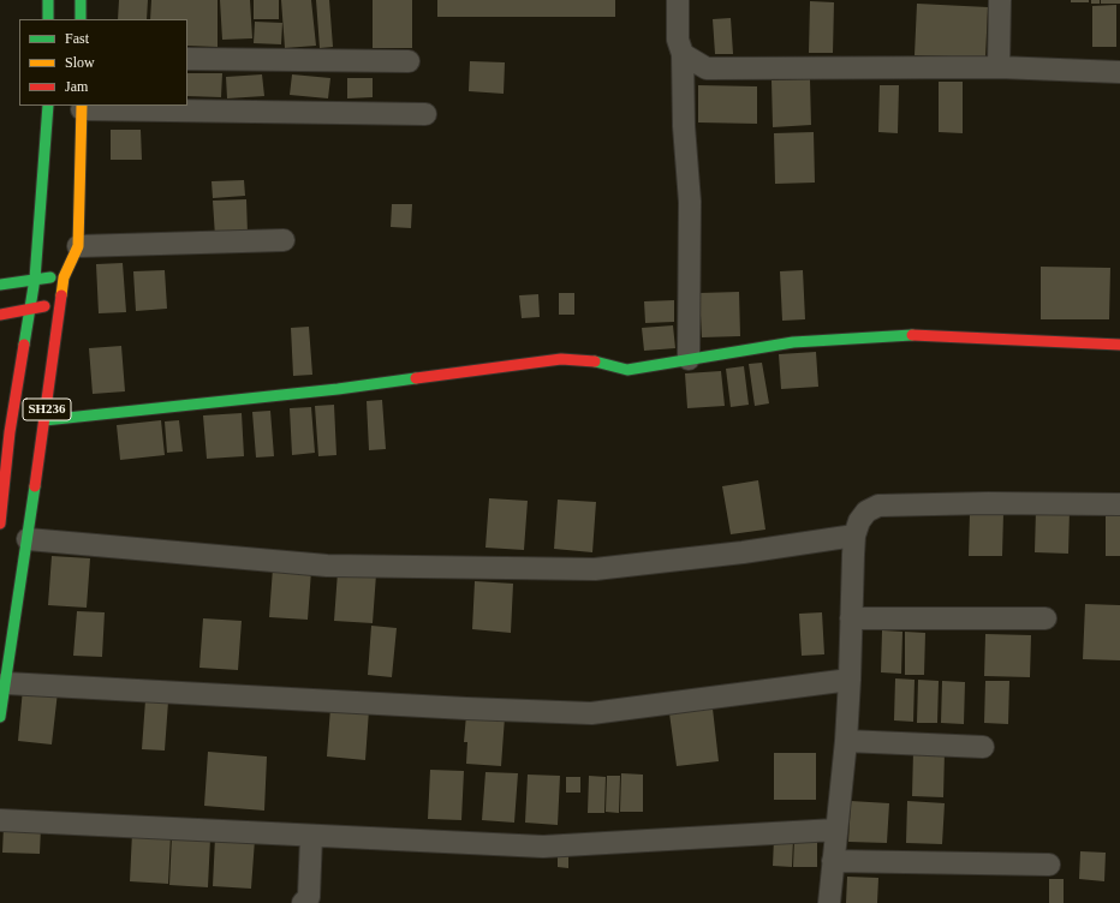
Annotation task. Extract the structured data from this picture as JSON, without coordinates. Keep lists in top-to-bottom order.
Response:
{
  "streets": {
    "main road": ["SH236"]
  },
  "legend": ["Fast", "Slow", "Jam"]
}
